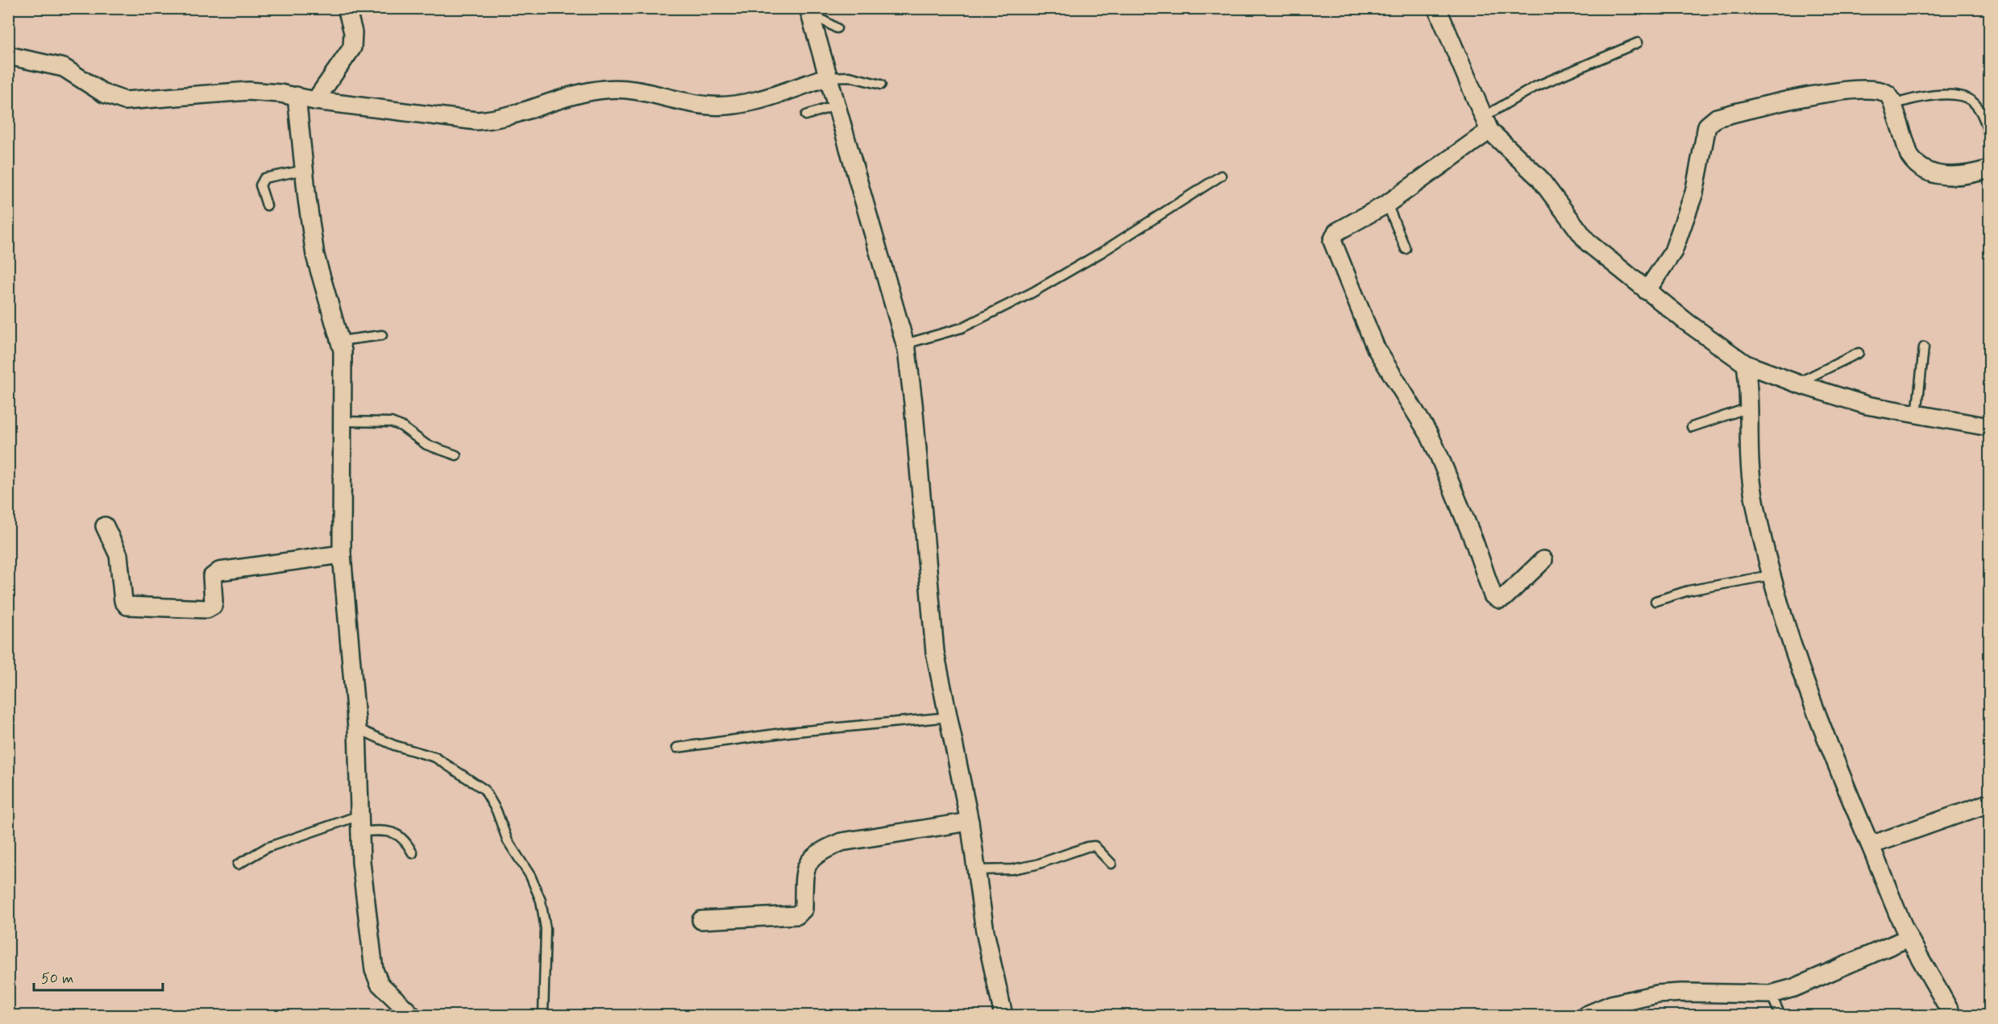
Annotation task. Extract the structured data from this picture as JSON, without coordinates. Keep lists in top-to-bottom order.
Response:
{
  "scale_bar": "50 m"
}
